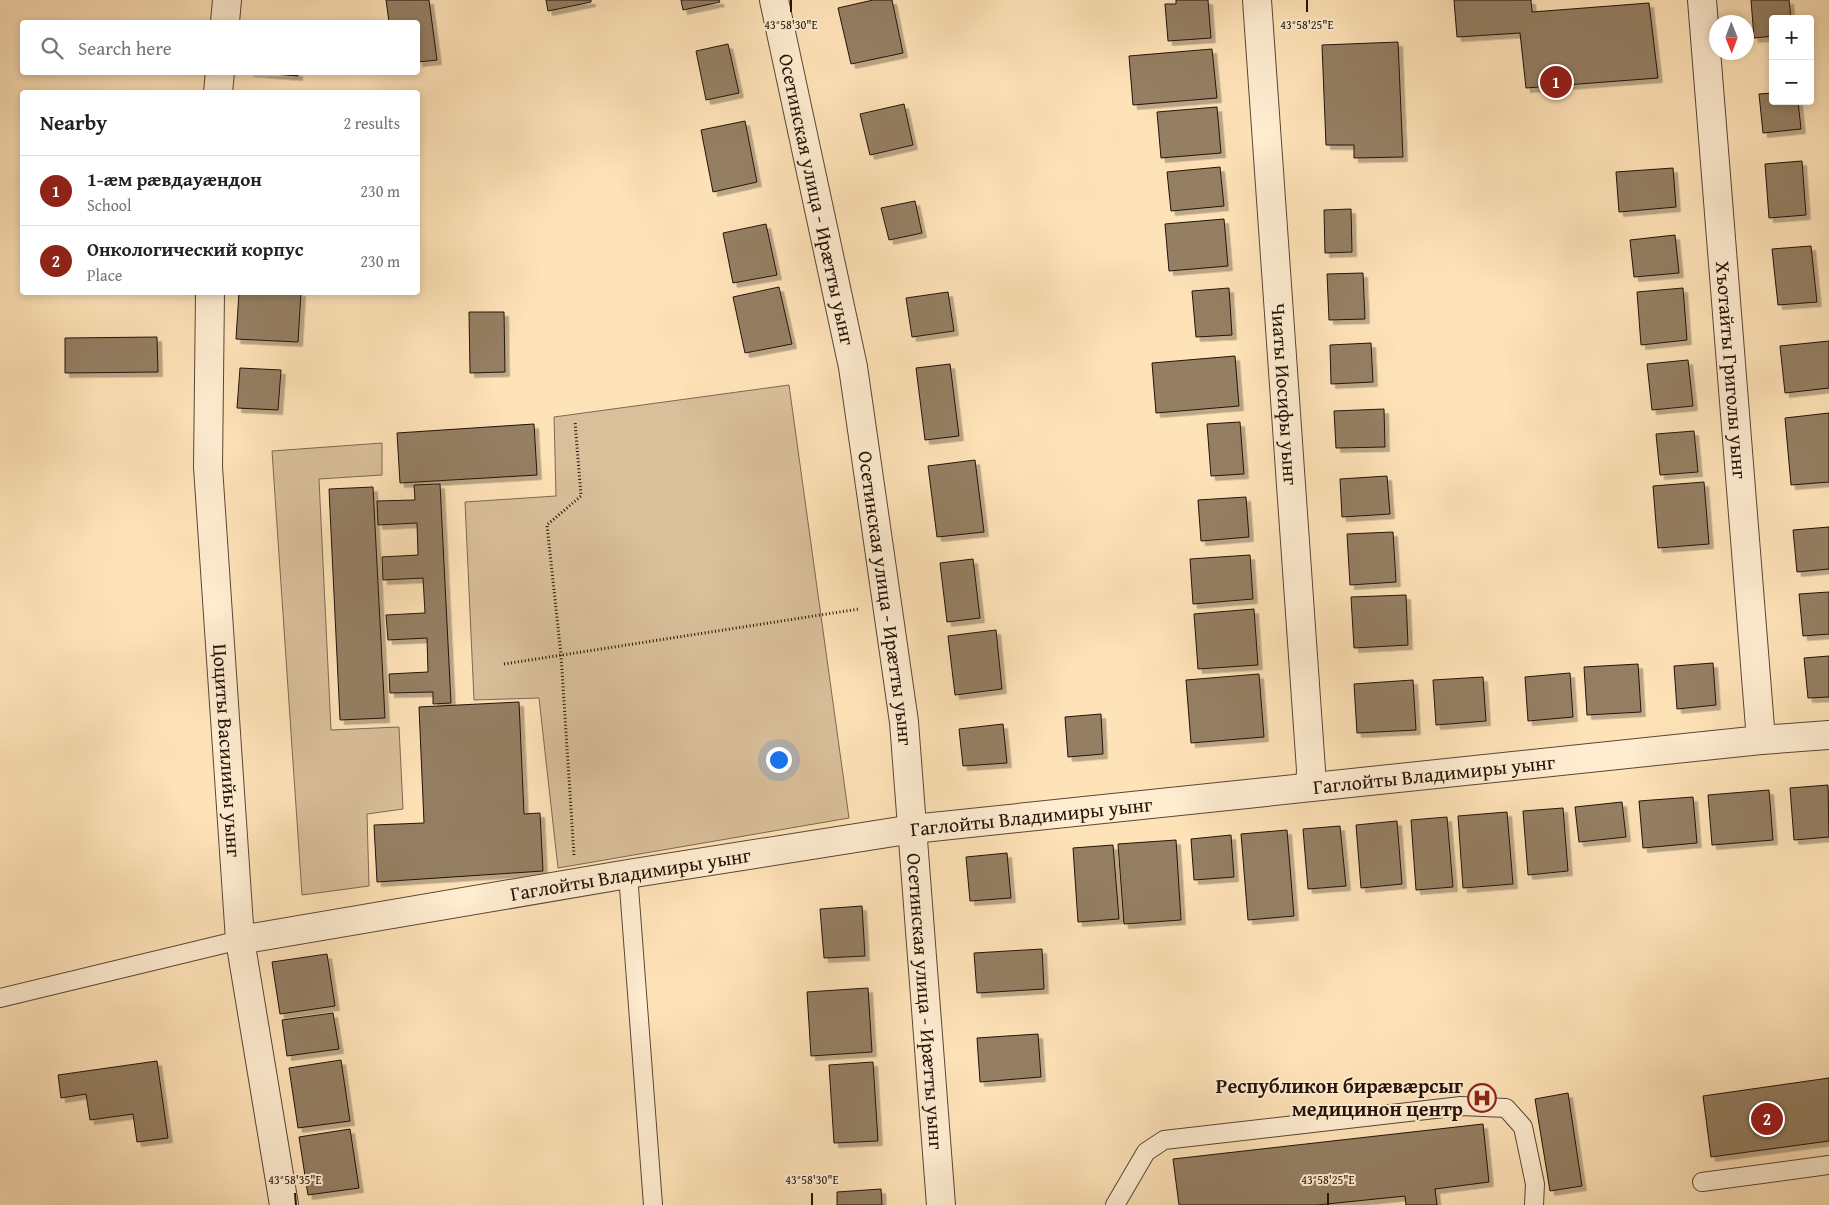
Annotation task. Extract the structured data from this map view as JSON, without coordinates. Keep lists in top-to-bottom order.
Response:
{
  "streets": {
    "street": [
      "Осетинская улица - Ирæтты уынг",
      "Хъотайты Григолы уынг",
      "Чиаты Иосифы уынг",
      "Цоциты Василийы уынг",
      "Гаглойты Владимиры уынг"
    ]
  },
  "crossings": [
    ["Осетинская улица - Ирæтты уынг", "Гаглойты Владимиры уынг"],
    ["Хъотайты Григолы уынг", "Гаглойты Владимиры уынг"],
    ["Чиаты Иосифы уынг", "Гаглойты Владимиры уынг"],
    ["Цоциты Василийы уынг", "Гаглойты Владимиры уынг"]
  ],
  "places": {
    "hospital": ["Республикон бирæвæрсыг медицинон центр"]
  },
  "north": "bottom",
  "page": {
    "map_buttons": ["+", "−"],
    "search": "Search here",
    "pins": ["1", "2"],
    "heading": ["Nearby", "2 results"],
    "list": [
      {
        "mark": "1",
        "name": "1-æм рӕвдауӕндон",
        "note": "School",
        "value": "230 m"
      },
      {
        "mark": "2",
        "name": "Онкологический корпус",
        "note": "Place",
        "value": "230 m"
      }
    ]
  },
  "coordinates": ["43°58'30\"E", "43°58'25\"E", "43°58'35\"E"]
}
